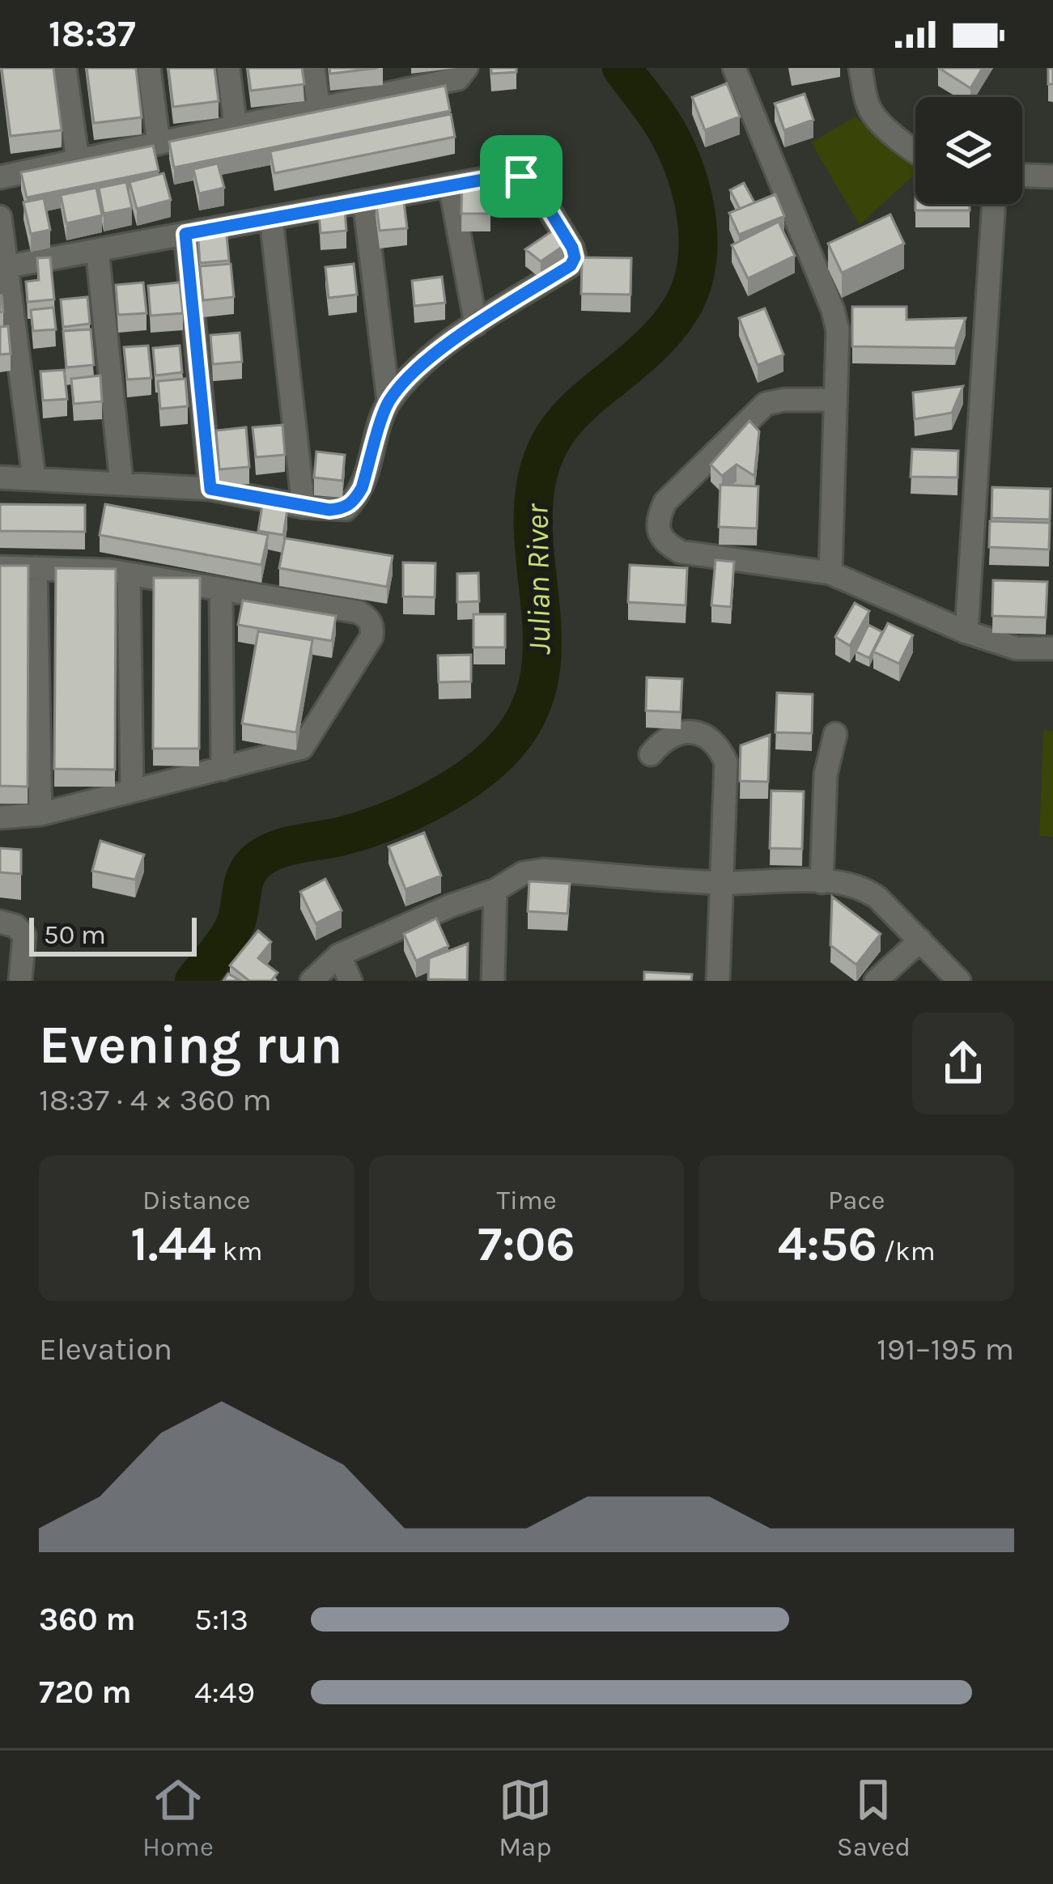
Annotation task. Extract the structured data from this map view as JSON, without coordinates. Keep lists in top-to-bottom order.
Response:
{
  "water": ["Julian River"],
  "scale_bar": "50 m",
  "page": {
    "status": "18:37",
    "scale": "50 m",
    "heading": ["Evening run", "18:37 · 4 × 360 m"],
    "stats": [
      ["Distance", "1.44 km"],
      ["Time", "7:06"],
      ["Pace", "4:56 /km"]
    ],
    "chart": ["Elevation", "191–195 m"],
    "list": [
      {
        "name": "360 m",
        "note": "5:13"
      },
      {
        "name": "720 m",
        "note": "4:49"
      }
    ],
    "tabs": ["Home", "Map", "Saved"]
  }
}
